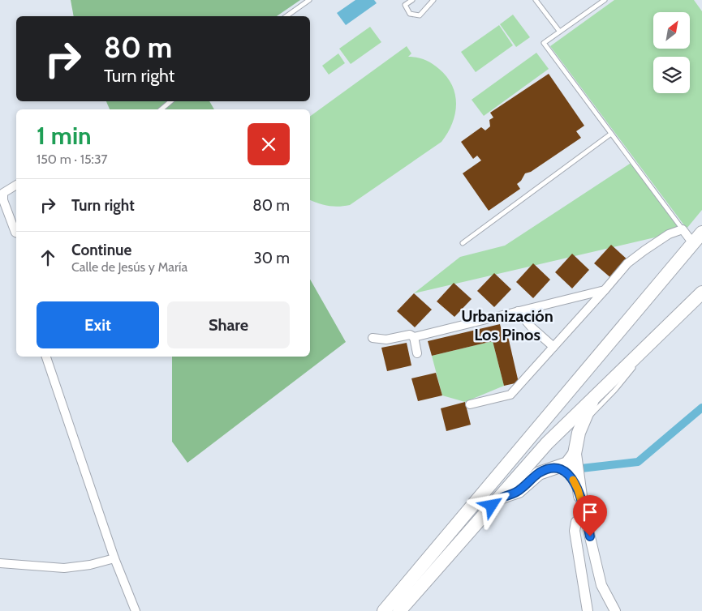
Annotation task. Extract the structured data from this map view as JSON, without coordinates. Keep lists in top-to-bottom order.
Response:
{
  "districts": ["Urbanización Los Pinos"],
  "north": "top right",
  "page": {
    "turn": ["80 m", "Turn right"],
    "heading": ["1 min", "150 m · 15:37"],
    "list": [
      {
        "name": "Turn right",
        "value": "80 m"
      },
      {
        "name": "Continue",
        "note": "Calle de Jesús y María",
        "value": "30 m"
      }
    ],
    "buttons": ["Exit", "Share"]
  }
}
